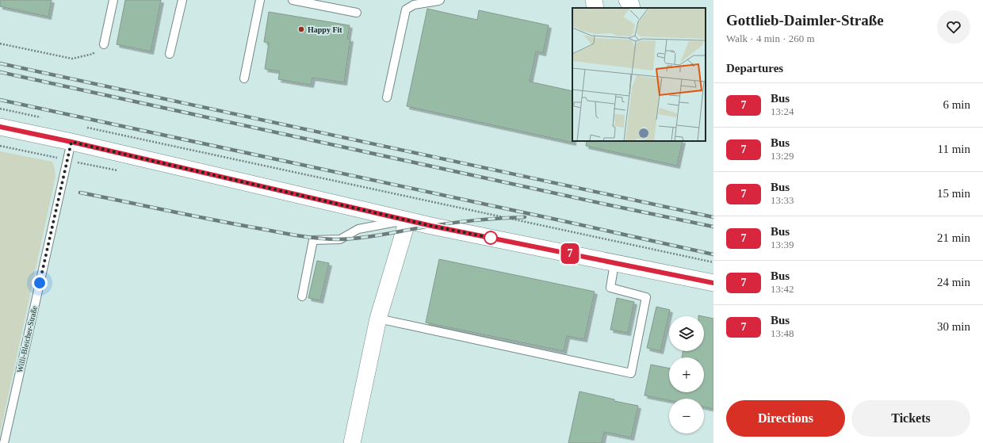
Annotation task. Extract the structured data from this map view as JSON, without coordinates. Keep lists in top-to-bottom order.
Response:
{
  "streets": {
    "lane": ["Willi-Bleicher-Straße"]
  },
  "places": ["Happy Fit"],
  "lines": ["bus line 7"],
  "page": {
    "on_map": "7",
    "heading": [
      ["Gottlieb-Daimler-Straße", "Walk · 4 min · 260 m"],
      "Departures"
    ],
    "list": [
      {
        "mark": "7",
        "name": "Bus",
        "note": "13:24",
        "value": "6 min"
      },
      {
        "mark": "7",
        "name": "Bus",
        "note": "13:29",
        "value": "11 min"
      },
      {
        "mark": "7",
        "name": "Bus",
        "note": "13:33",
        "value": "15 min"
      },
      {
        "mark": "7",
        "name": "Bus",
        "note": "13:39",
        "value": "21 min"
      },
      {
        "mark": "7",
        "name": "Bus",
        "note": "13:42",
        "value": "24 min"
      },
      {
        "mark": "7",
        "name": "Bus",
        "note": "13:48",
        "value": "30 min"
      }
    ],
    "map_buttons": ["+", "−"],
    "buttons": ["Directions", "Tickets"]
  }
}
